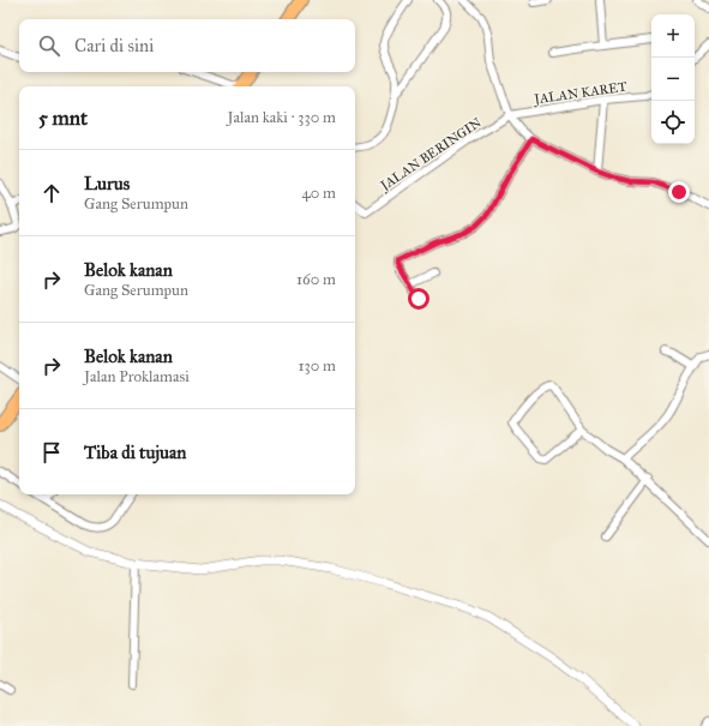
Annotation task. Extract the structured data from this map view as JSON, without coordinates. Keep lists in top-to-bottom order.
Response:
{
  "streets": {
    "street": ["JALAN KARET", "JALAN BERINGIN"]
  },
  "crossings": [
    ["JALAN KARET", "JALAN BERINGIN"]
  ],
  "page": {
    "map_buttons": ["+", "−"],
    "search": "Cari di sini",
    "heading": ["5 mnt", "Jalan kaki · 330 m"],
    "list": [
      ["Lurus", "Gang Serumpun", "40 m"],
      ["Belok kanan", "Gang Serumpun", "160 m"],
      ["Belok kanan", "Jalan Proklamasi", "130 m"],
      "Tiba di tujuan"
    ]
  }
}
